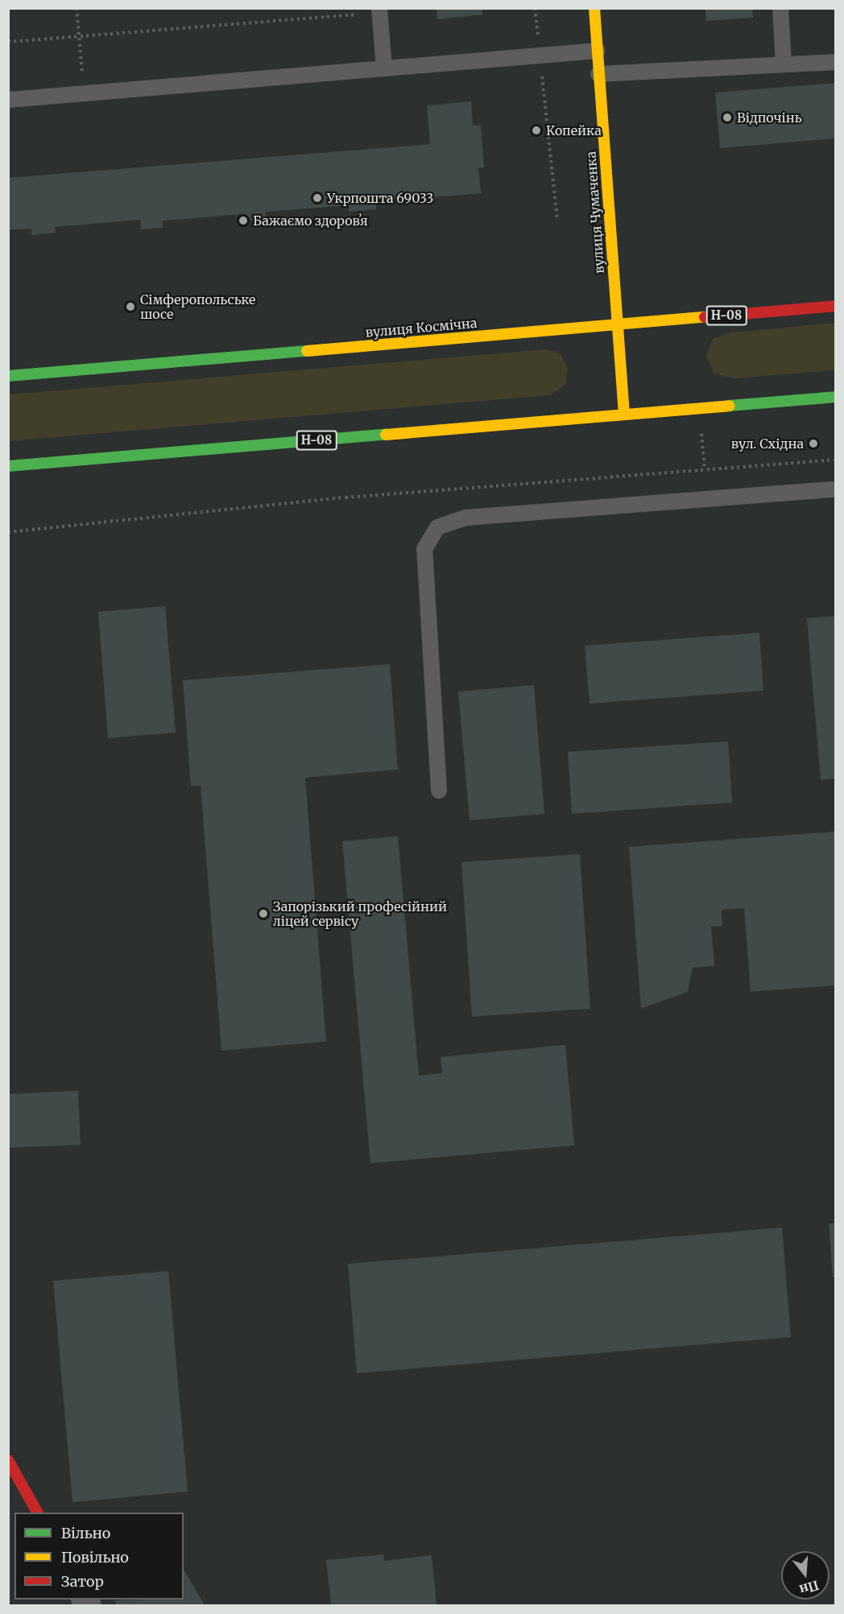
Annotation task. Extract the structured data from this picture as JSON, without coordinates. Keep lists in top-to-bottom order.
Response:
{
  "streets": {
    "main road": ["вулиця Чумаченка", "Н-08", "вулиця Космічна"]
  },
  "crossings": [
    ["вулиця Чумаченка", "Н-08"],
    ["вулиця Чумаченка", "вулиця Космічна"]
  ],
  "places": [
    "Відпочінь",
    "Копейка",
    "Укрпошта 69033",
    "Бажаємо здоровʼя",
    "Сімферопольське шосе",
    "вул. Східна",
    "Запорізький професійний ліцей сервісу"
  ],
  "legend": ["Вільно", "Повільно", "Затор"],
  "north": "bottom"
}
